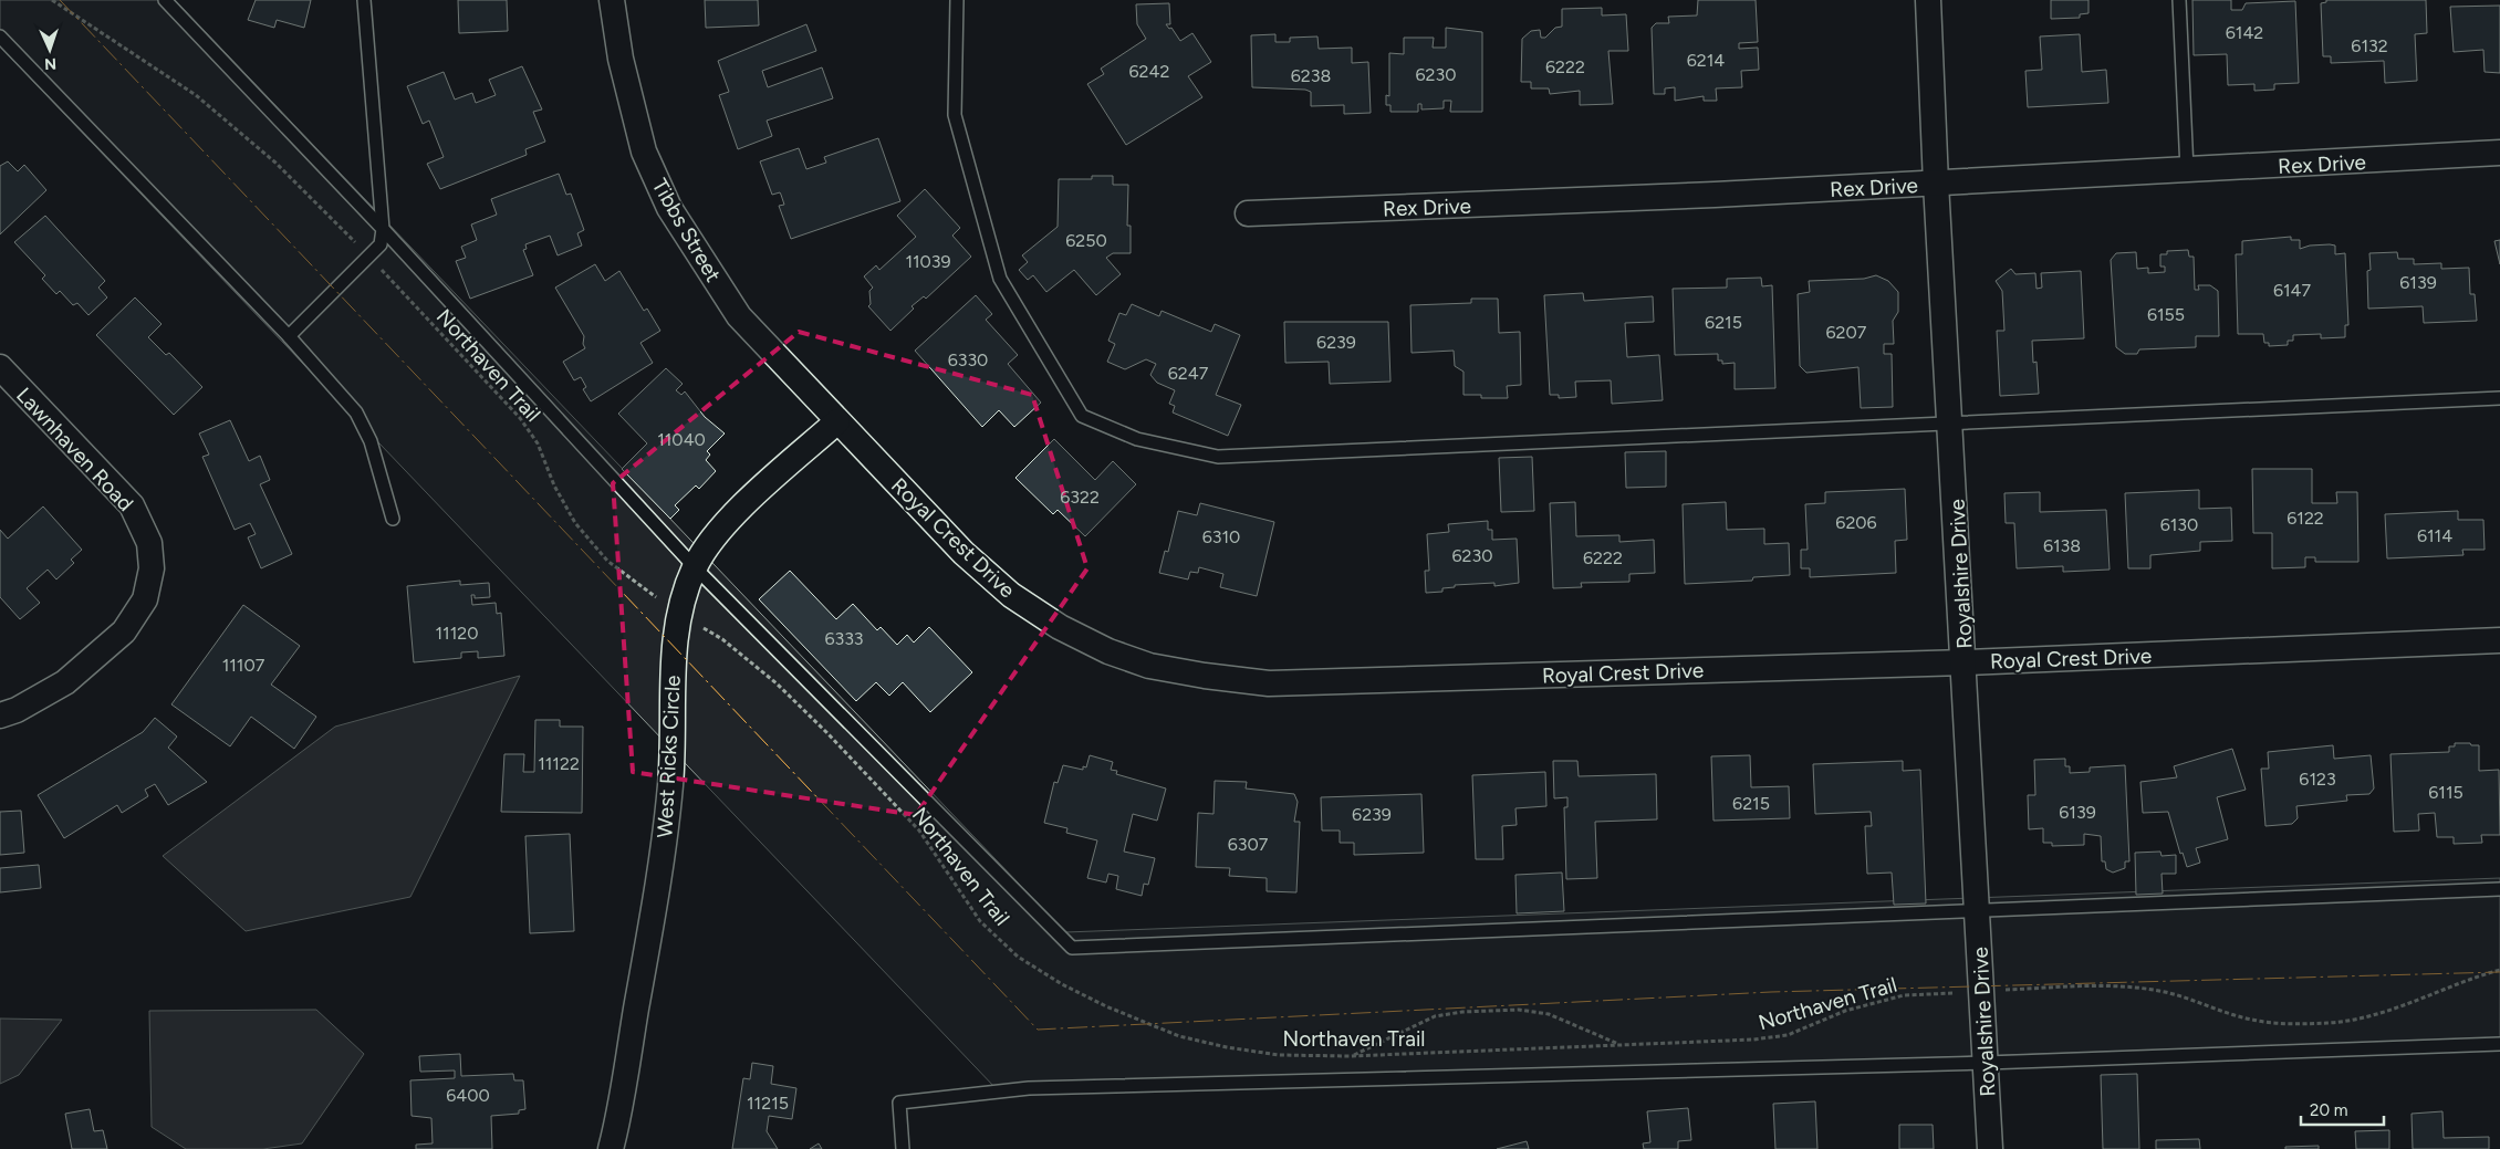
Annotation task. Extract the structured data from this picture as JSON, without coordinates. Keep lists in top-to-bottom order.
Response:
{
  "streets": {
    "street": [
      "Rex Drive",
      "Tibbs Street",
      "Lawnhaven Road",
      "Royal Crest Drive",
      "Royalshire Drive",
      "West Ricks Circle"
    ],
    "path": ["Northaven Trail"]
  },
  "crossings": [
    ["Rex Drive", "Royalshire Drive"],
    ["Tibbs Street", "Royal Crest Drive"],
    ["Tibbs Street", "West Ricks Circle"],
    ["Northaven Trail", "Royalshire Drive"],
    ["Northaven Trail", "West Ricks Circle"],
    ["Royal Crest Drive", "Royalshire Drive"],
    ["Royal Crest Drive", "West Ricks Circle"]
  ],
  "house_numbers": [
    "6142",
    "6132",
    "6214",
    "6222",
    "6242",
    "6230",
    "6238",
    "6250",
    "11039",
    "6139",
    "6147",
    "6155",
    "6215",
    "6207",
    "6239",
    "6330",
    "6247",
    "11040",
    "6322",
    "6122",
    "6206",
    "6130",
    "6114",
    "6310",
    "6138",
    "6230",
    "6222",
    "11120",
    "6333",
    "11107",
    "11122",
    "6123",
    "6115",
    "6215",
    "6139",
    "6239",
    "6307",
    "6400",
    "11215"
  ],
  "scale_bar": "20 m",
  "north": "bottom"
}
